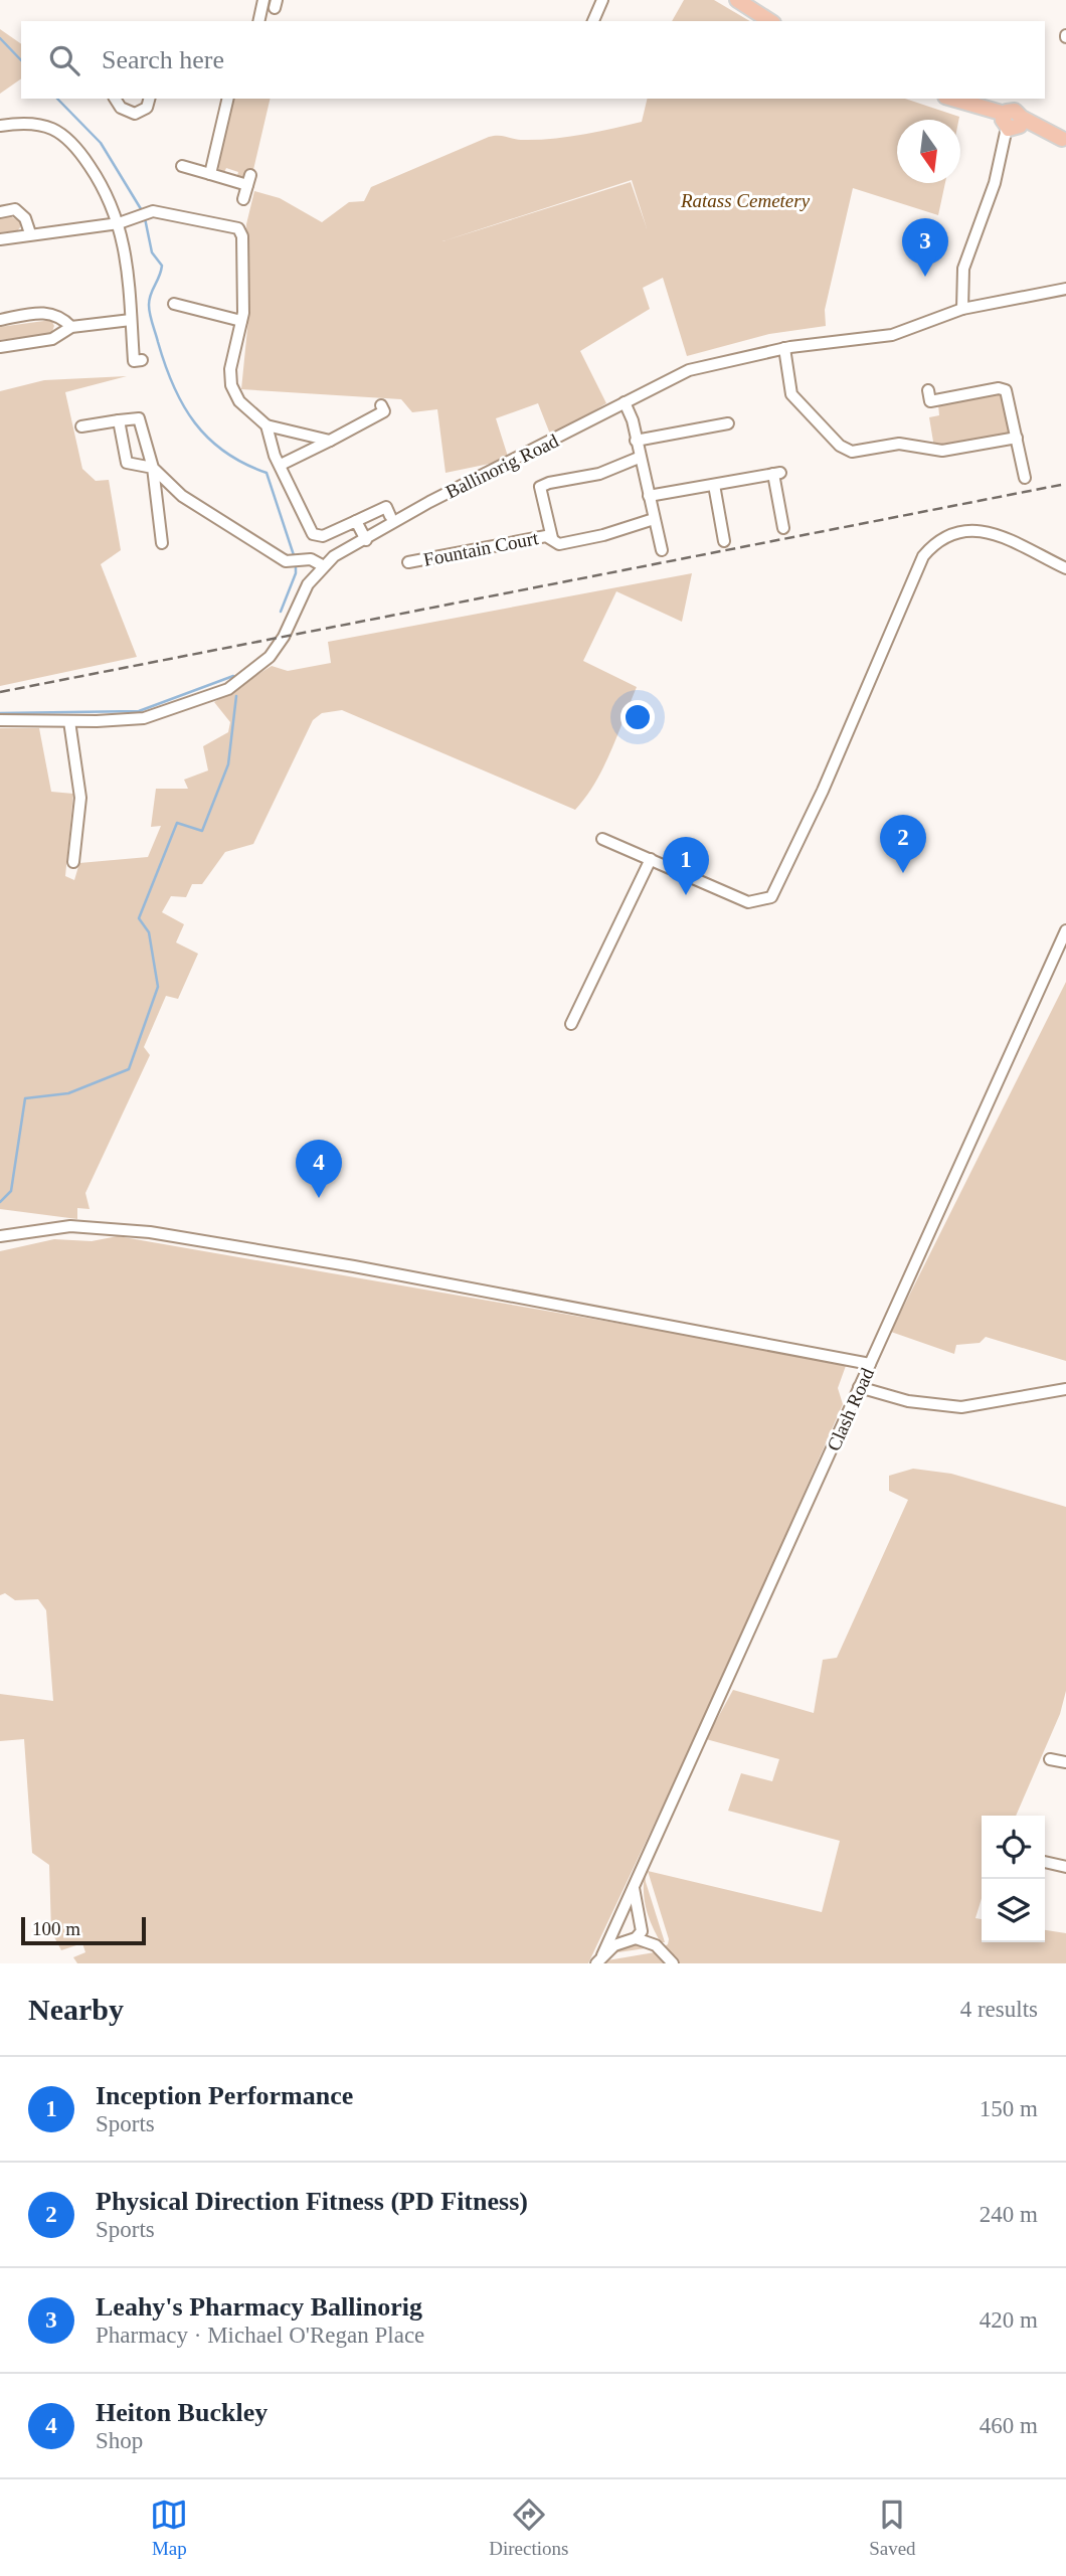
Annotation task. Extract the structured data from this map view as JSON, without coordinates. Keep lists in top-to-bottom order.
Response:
{
  "streets": {
    "street": ["Ballinorig Road", "Fountain Court", "Clash Road"]
  },
  "parks": ["Ratass Cemetery"],
  "scale_bar": "100 m",
  "north": "bottom",
  "page": {
    "search": "Search here",
    "pins": [
      "3",
      "2",
      "1",
      "4"
    ],
    "scale": "100 m",
    "heading": ["Nearby", "4 results"],
    "list": [
      {
        "mark": "1",
        "name": "Inception Performance",
        "note": "Sports",
        "value": "150 m"
      },
      {
        "mark": "2",
        "name": "Physical Direction Fitness (PD Fitness)",
        "note": "Sports",
        "value": "240 m"
      },
      {
        "mark": "3",
        "name": "Leahy's Pharmacy Ballinorig",
        "note": "Pharmacy · Michael O'Regan Place",
        "value": "420 m"
      },
      {
        "mark": "4",
        "name": "Heiton Buckley",
        "note": "Shop",
        "value": "460 m"
      }
    ],
    "nav": ["Map", "Directions", "Saved"]
  }
}
